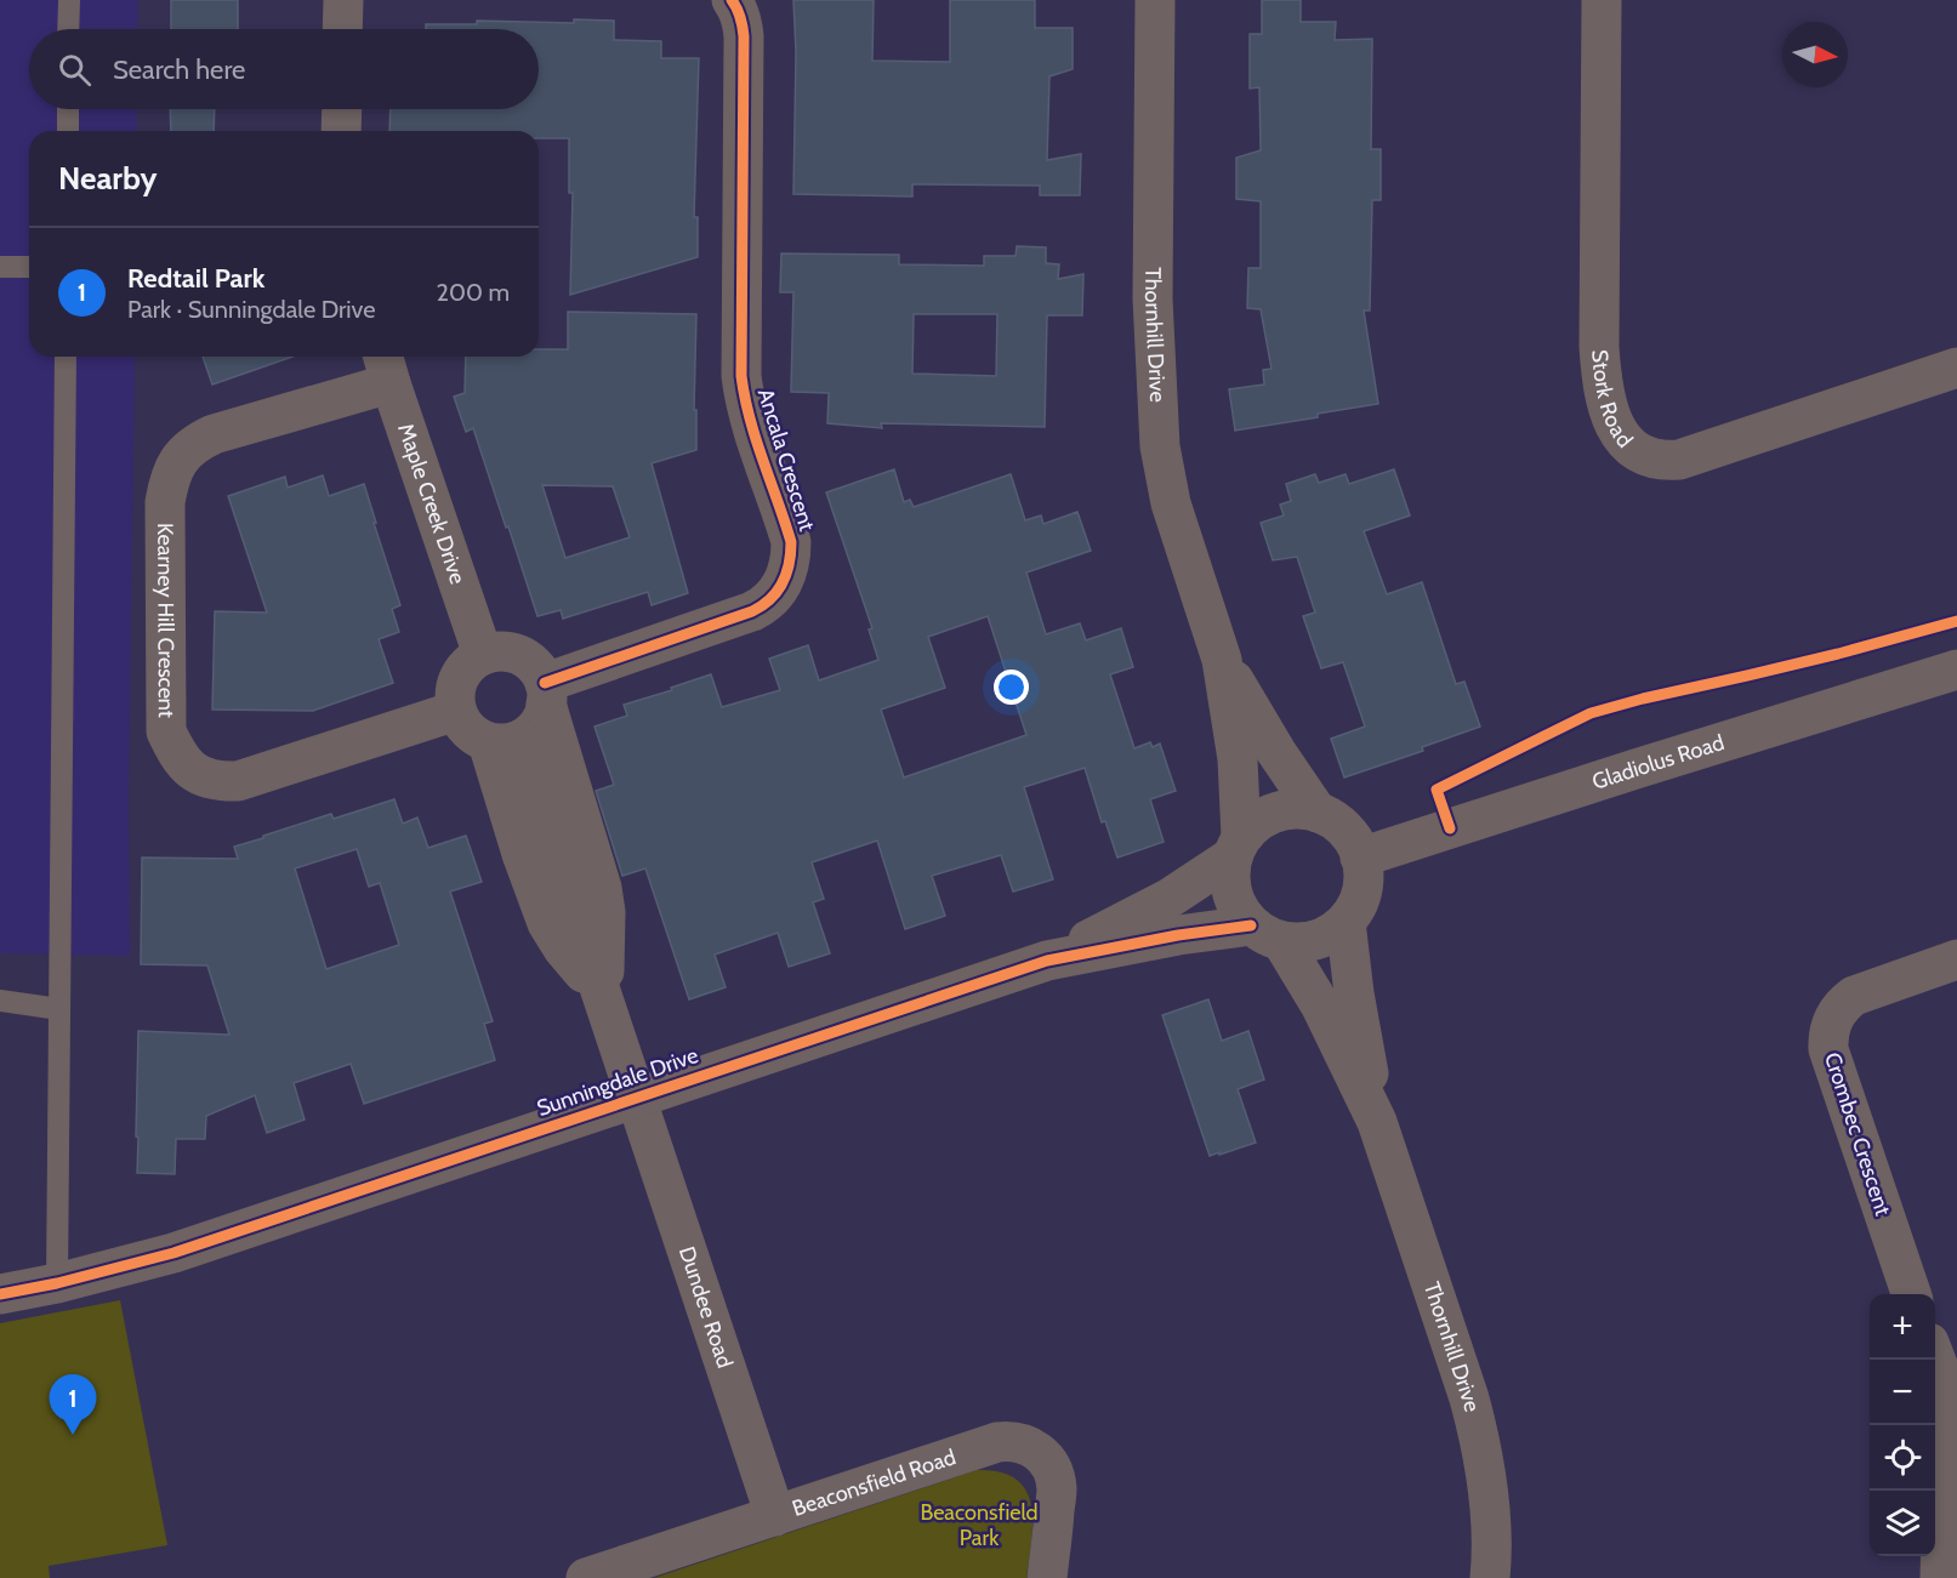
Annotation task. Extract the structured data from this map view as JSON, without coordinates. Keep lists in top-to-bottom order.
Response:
{
  "streets": {
    "street": [
      "Thornhill Drive",
      "Stork Road",
      "Ancala Crescent",
      "Maple Creek Drive",
      "Kearney Hill Crescent",
      "Gladiolus Road",
      "Sunningdale Drive",
      "Crombec Crescent",
      "Dundee Road",
      "Beaconsfield Road"
    ]
  },
  "crossings": [
    ["Thornhill Drive", "Gladiolus Road"],
    ["Thornhill Drive", "Sunningdale Drive"],
    ["Ancala Crescent", "Maple Creek Drive"],
    ["Ancala Crescent", "Kearney Hill Crescent"],
    ["Maple Creek Drive", "Kearney Hill Crescent"],
    ["Gladiolus Road", "Sunningdale Drive"],
    ["Sunningdale Drive", "Dundee Road"],
    ["Dundee Road", "Beaconsfield Road"]
  ],
  "parks": ["Beaconsfield Park"],
  "north": "right",
  "page": {
    "search": "Search here",
    "heading": "Nearby",
    "list": [
      {
        "mark": "1",
        "name": "Redtail Park",
        "note": "Park · Sunningdale Drive",
        "value": "200 m"
      }
    ],
    "map_buttons": ["+", "−"],
    "pins": "1"
  }
}
